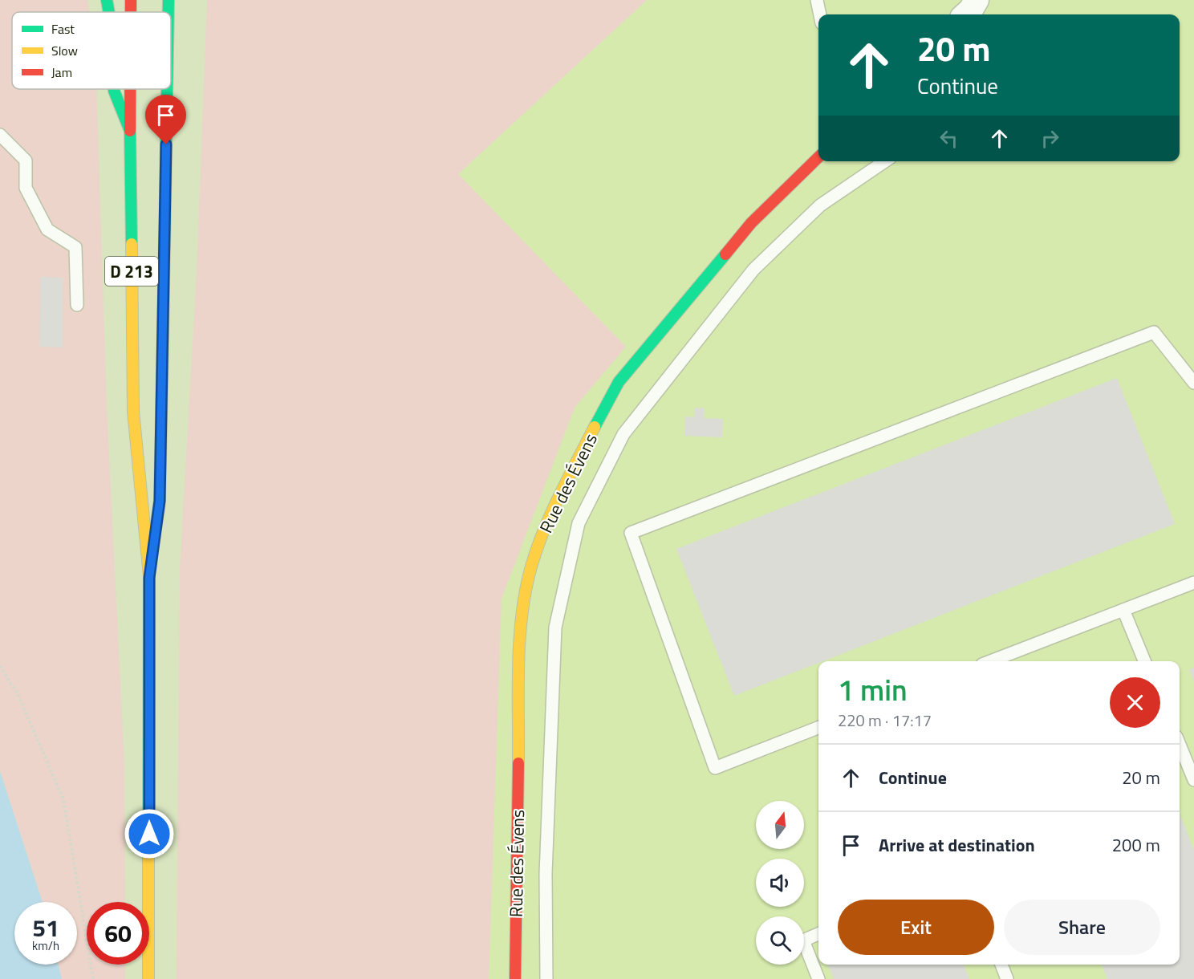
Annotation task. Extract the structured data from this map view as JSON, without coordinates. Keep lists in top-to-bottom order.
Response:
{
  "streets": {
    "main road": ["D 213", "Rue des Évens"]
  },
  "legend": ["Fast", "Slow", "Jam"],
  "north": "top",
  "page": {
    "turn": ["20 m", "Continue"],
    "heading": ["1 min", "220 m · 17:17"],
    "list": [
      {
        "name": "Continue",
        "value": "20 m"
      },
      {
        "name": "Arrive at destination",
        "value": "200 m"
      }
    ],
    "buttons": ["Exit", "Share"],
    "speed": "51 km/h",
    "limit": "60"
  }
}
